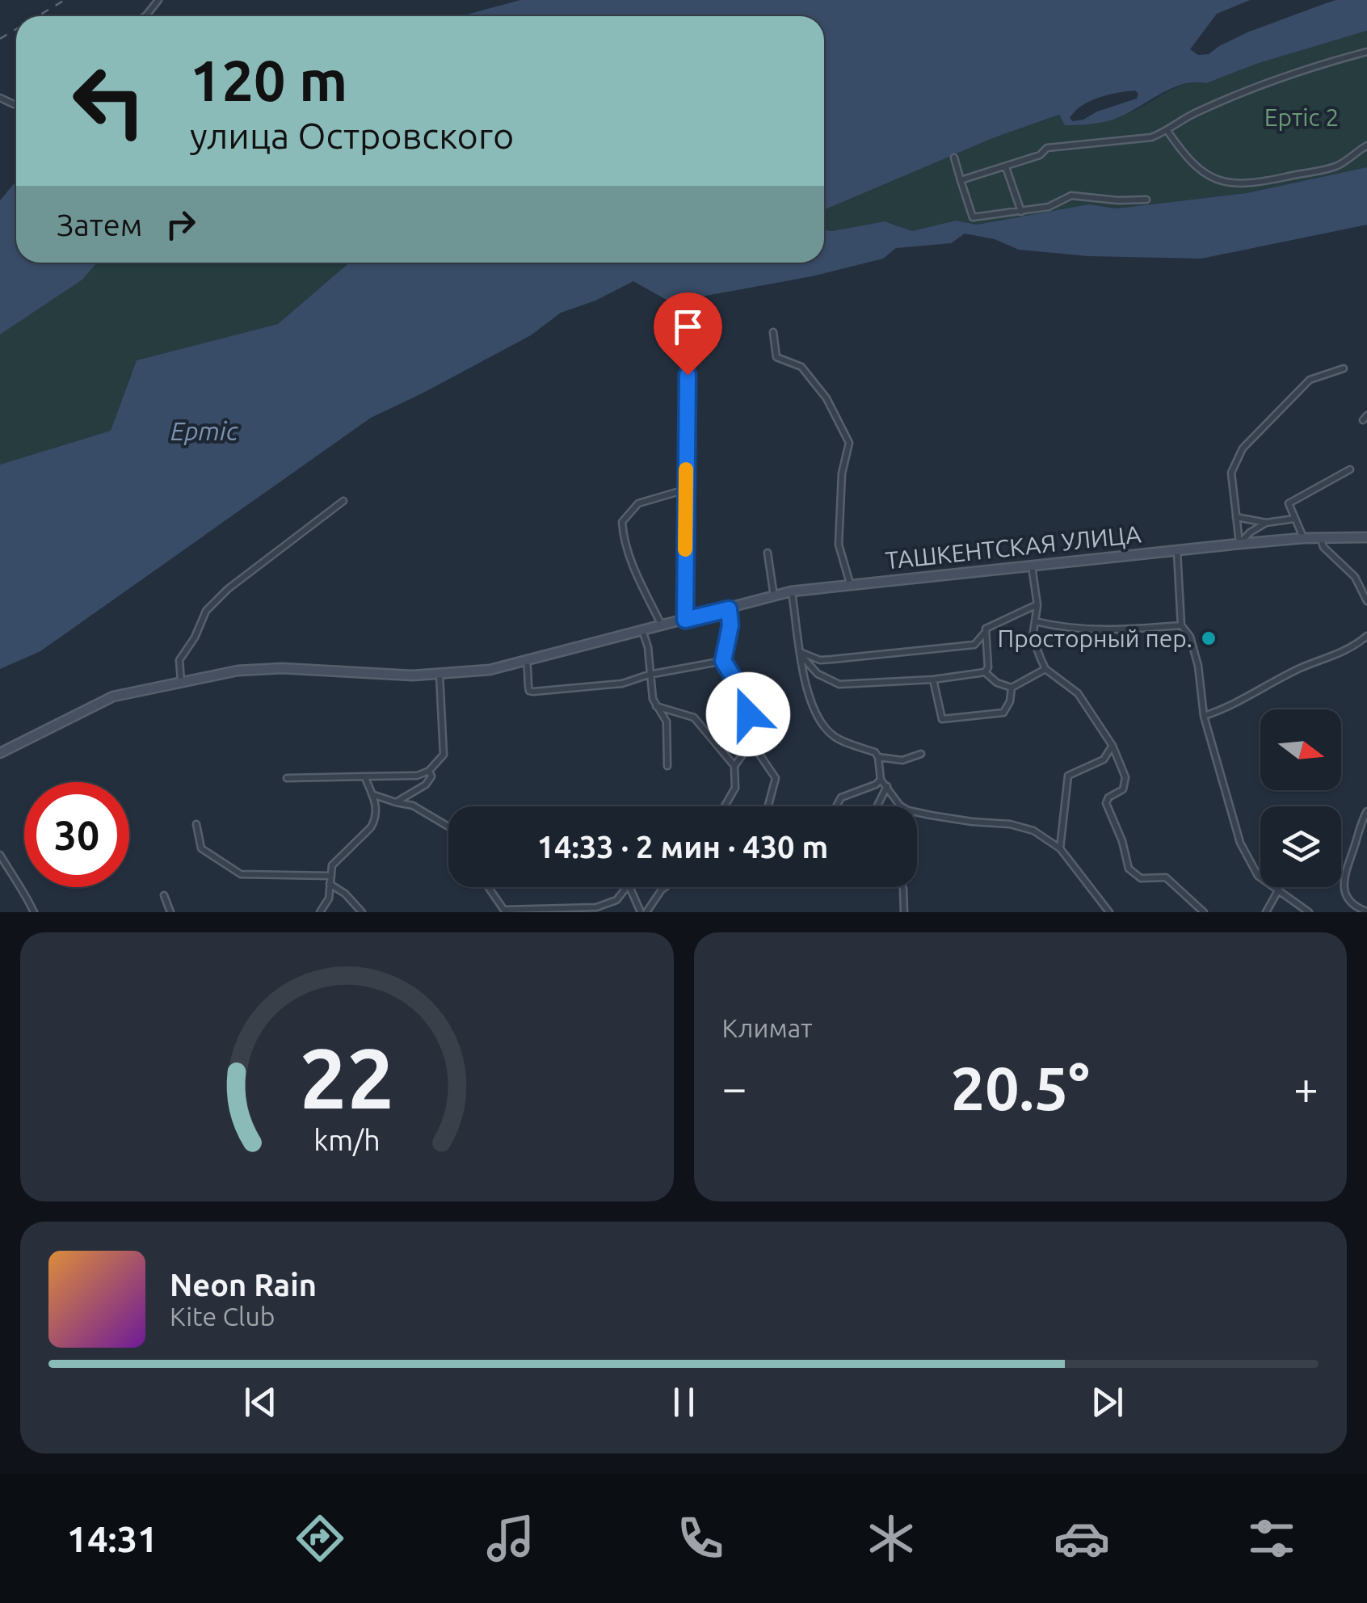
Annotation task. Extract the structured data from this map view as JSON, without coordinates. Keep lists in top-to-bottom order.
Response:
{
  "streets": {
    "main road": ["ТАШКЕНТСКАЯ УЛИЦА"]
  },
  "water": ["Ертіс"],
  "parks": ["Ертіс 2"],
  "places": ["Просторный пер."],
  "north": "right",
  "page": {
    "turn": ["120 m", "улица Островского"],
    "then": "Затем",
    "limit": "30",
    "trip": "14:33 · 2 мин · 430 m",
    "tile": "Климат",
    "heat": ["−", "20.5°", "+"],
    "song": ["Neon Rain", "Kite Club"],
    "tabs": "14:31",
    "gauge": ["22", "km/h"]
  }
}
